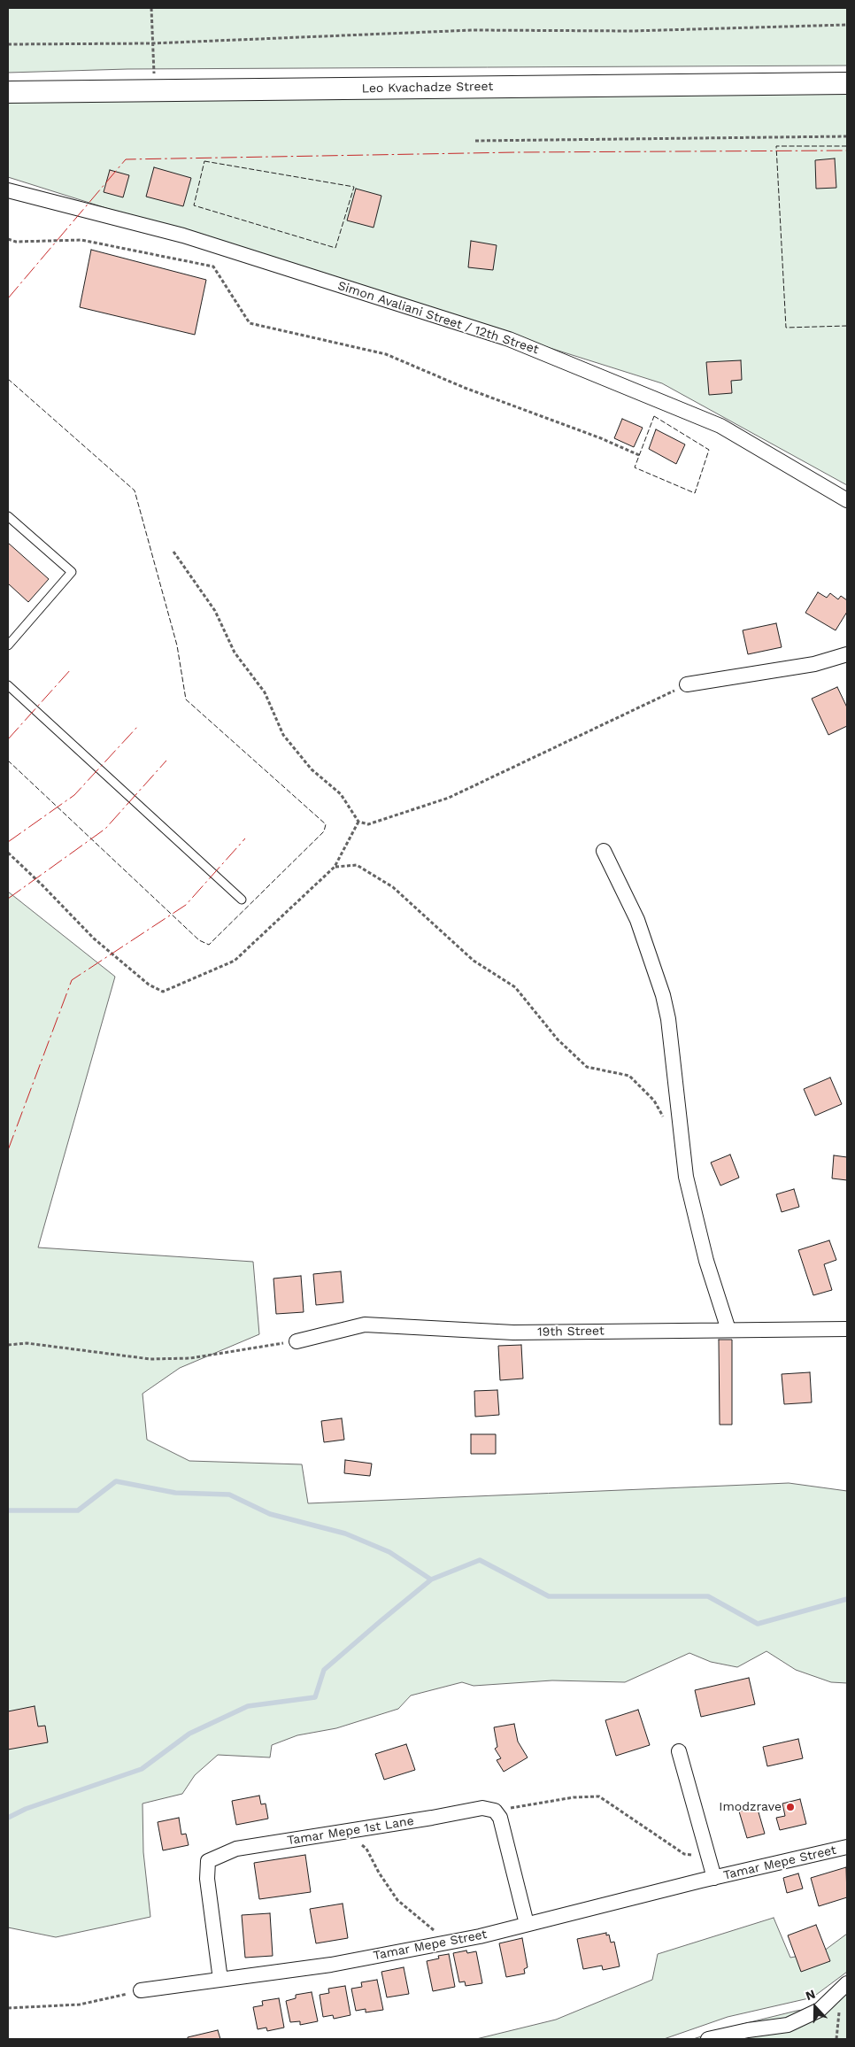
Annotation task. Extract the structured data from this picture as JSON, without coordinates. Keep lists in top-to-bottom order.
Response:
{
  "streets": {
    "main road": ["Leo Kvachadze Street"],
    "street": [
      "Simon Avaliani Street / 12th Street",
      "19th Street",
      "Tamar Mepe 1st Lane",
      "Tamar Mepe Street"
    ]
  },
  "crossings": [
    ["Tamar Mepe 1st Lane", "Tamar Mepe Street"]
  ],
  "places": ["Imodzrave"],
  "north": "top"
}
